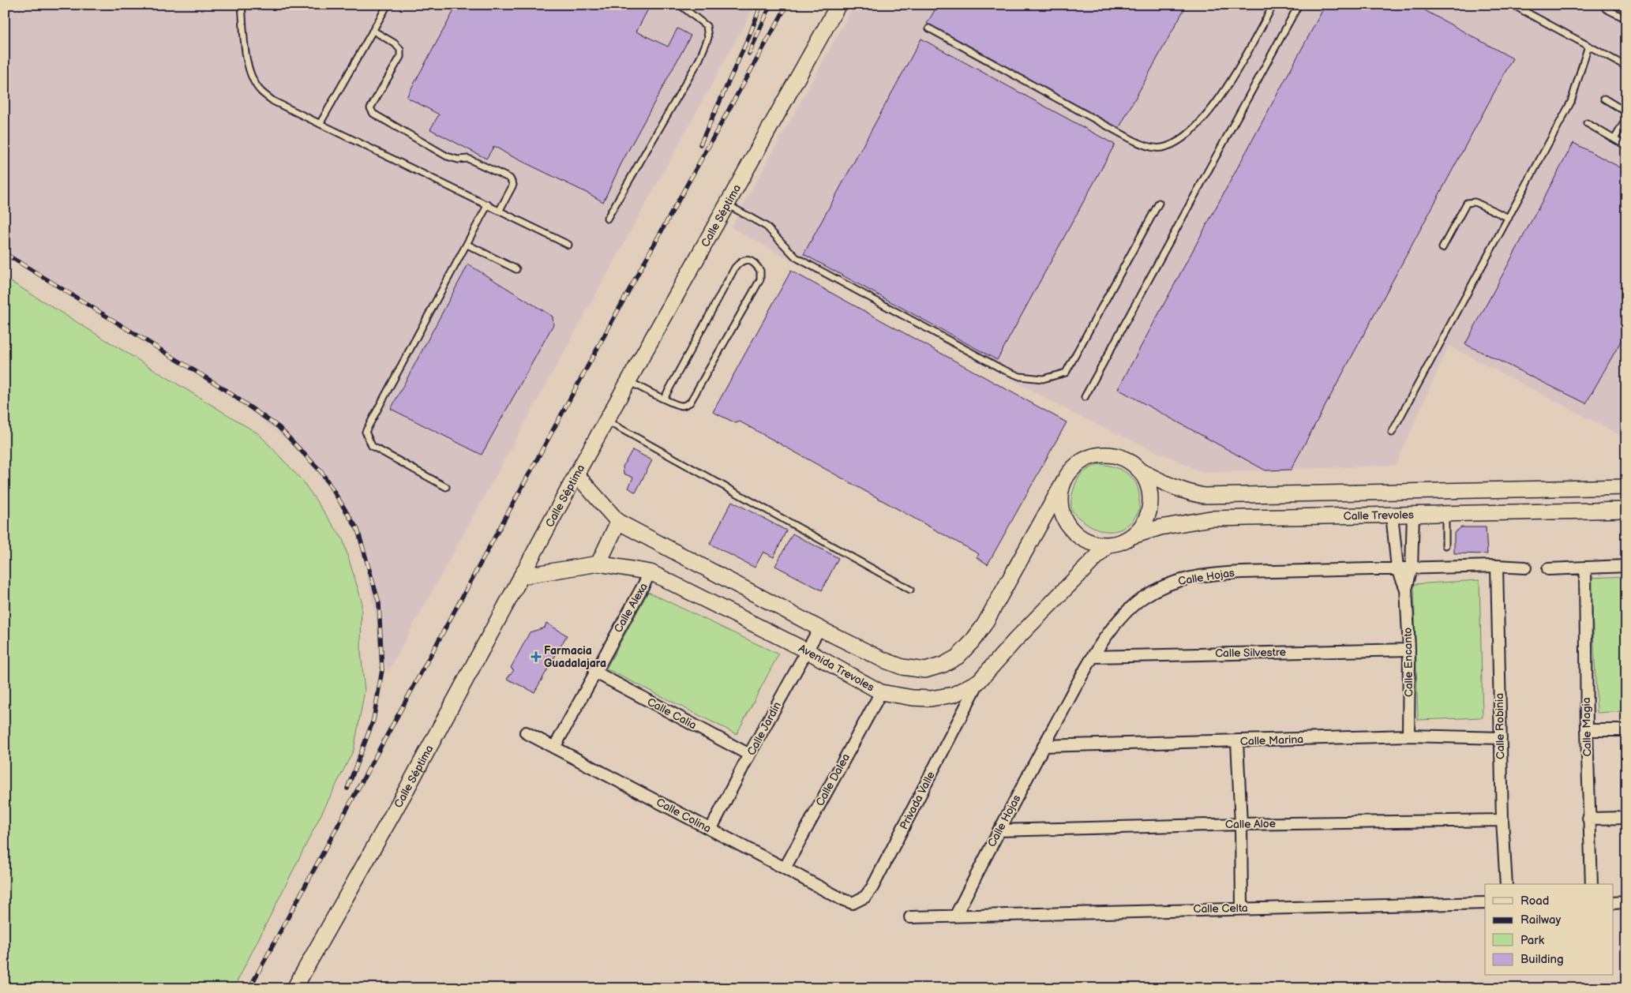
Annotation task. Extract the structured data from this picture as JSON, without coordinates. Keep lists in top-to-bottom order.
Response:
{
  "streets": {
    "street": [
      "Calle Séptima",
      "Calle Trevoles",
      "Calle Hojas",
      "Calle Alexa",
      "Calle Silvestre",
      "Calle Encanto",
      "Avenida Trevoles",
      "Calle Calia",
      "Calle Robinia",
      "Calle Magia",
      "Calle Jardín",
      "Calle Marina",
      "Calle Dalea",
      "Privada Valle",
      "Calle Colina",
      "Calle Aloe",
      "Calle Celta"
    ]
  },
  "crossings": [
    ["Calle Séptima", "Avenida Trevoles"],
    ["Calle Trevoles", "Calle Encanto"],
    ["Calle Trevoles", "Avenida Trevoles"],
    ["Calle Hojas", "Calle Silvestre"],
    ["Calle Hojas", "Calle Encanto"],
    ["Calle Hojas", "Calle Robinia"],
    ["Calle Hojas", "Calle Marina"],
    ["Calle Hojas", "Calle Aloe"],
    ["Calle Hojas", "Calle Celta"],
    ["Calle Alexa", "Avenida Trevoles"],
    ["Calle Alexa", "Calle Calia"],
    ["Calle Alexa", "Calle Colina"],
    ["Calle Silvestre", "Calle Encanto"],
    ["Calle Encanto", "Calle Marina"],
    ["Avenida Trevoles", "Calle Jardín"],
    ["Avenida Trevoles", "Calle Dalea"],
    ["Avenida Trevoles", "Privada Valle"],
    ["Calle Calia", "Calle Jardín"],
    ["Calle Robinia", "Calle Marina"],
    ["Calle Robinia", "Calle Aloe"],
    ["Calle Jardín", "Calle Colina"],
    ["Calle Dalea", "Calle Colina"],
    ["Privada Valle", "Calle Colina"]
  ],
  "places": {
    "health": ["Farmacia Guadalajara"]
  },
  "legend": [
    "Road",
    "Railway",
    "Park",
    "Building"
  ]
}
